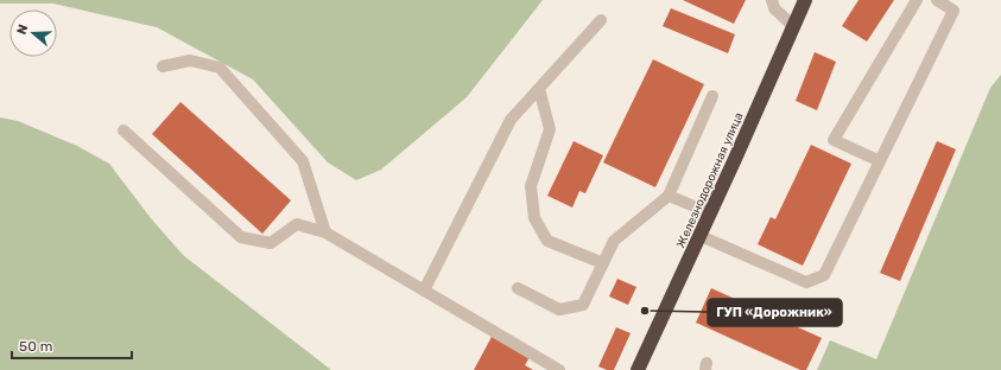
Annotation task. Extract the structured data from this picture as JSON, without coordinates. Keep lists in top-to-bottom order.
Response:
{
  "streets": {
    "highway": ["Железнодорожная улица"]
  },
  "places": ["ГУП «Дорожник»"],
  "scale_bar": "50 m",
  "north": "left"
}
